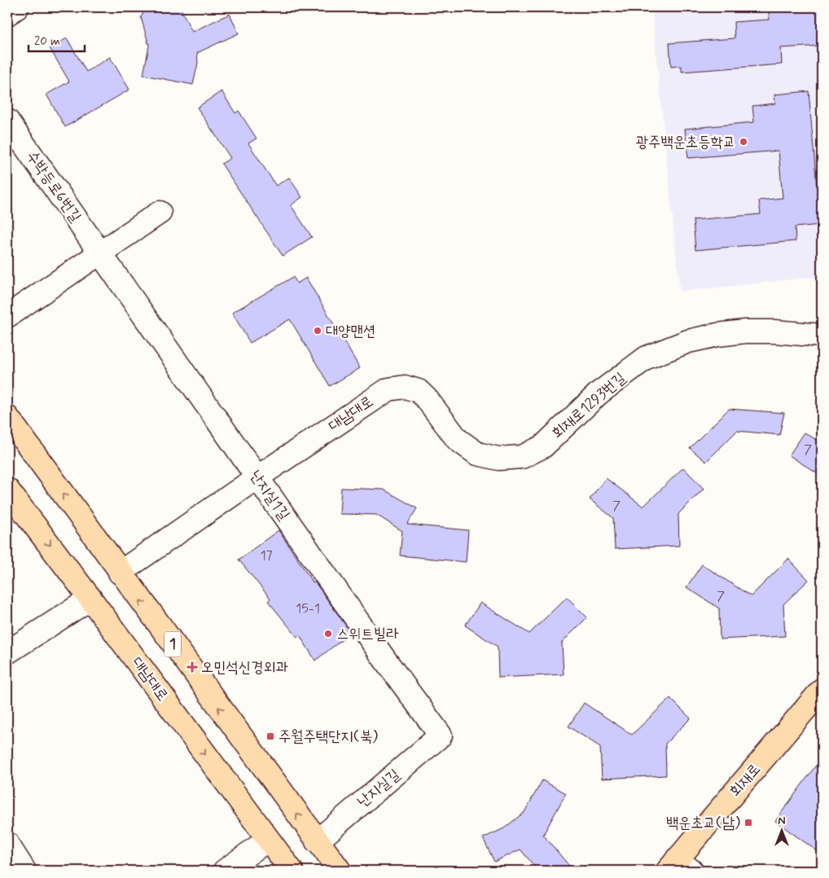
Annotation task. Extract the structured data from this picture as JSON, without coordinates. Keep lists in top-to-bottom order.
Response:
{
  "streets": {
    "main road": ["대남대로", "1", "회재로"],
    "street": [
      "수박등로6번길",
      "회재로1293번길",
      "난지실1길",
      "난지실길"
    ]
  },
  "crossings": [
    ["수박등로6번길", "난지실1길"],
    ["회재로1293번길", "대남대로"],
    ["대남대로", "난지실1길"],
    ["대남대로", "1"],
    ["난지실1길", "난지실길"],
    ["1", "난지실길"]
  ],
  "one_way": ["대남대로"],
  "places": {
    "other": ["광주백운초등학교", "대양맨션", "스위트빌라"],
    "health": ["오민석신경외과"],
    "transit": ["주월주택단지(북)", "백운초교(남)"]
  },
  "house_numbers": [
    "7",
    "7",
    "17",
    "7",
    "15-1"
  ],
  "scale_bar": "20 m",
  "north": "top"
}
